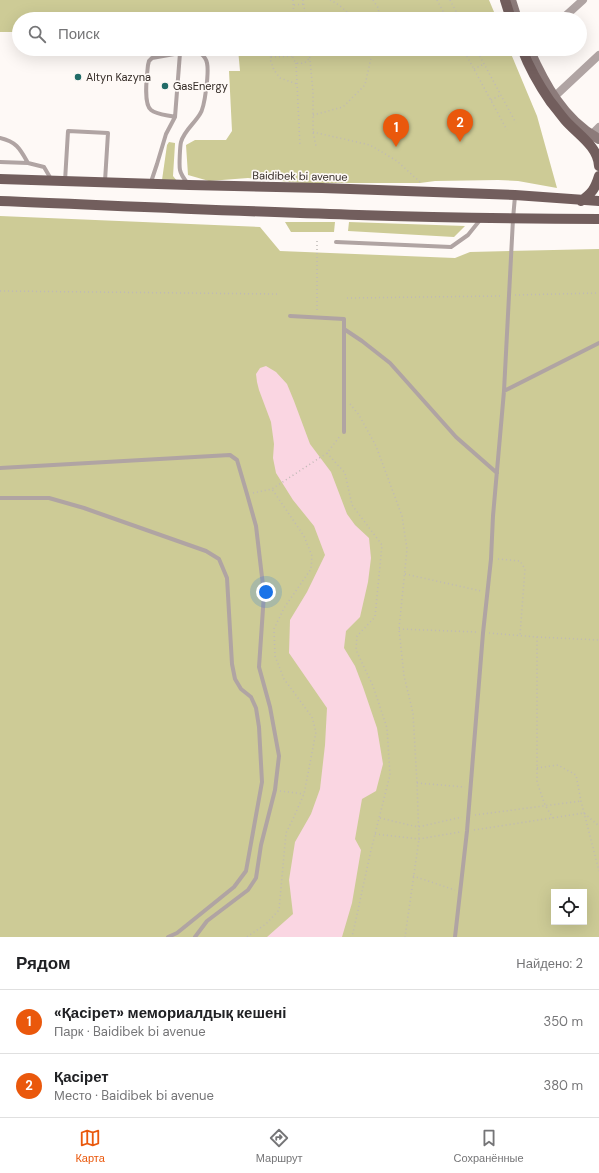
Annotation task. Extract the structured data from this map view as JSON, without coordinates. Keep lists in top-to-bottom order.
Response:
{
  "streets": {
    "main road": ["Baidibek bi avenue"]
  },
  "places": ["Altyn Kazyna", "GasEnergy"],
  "page": {
    "search": "Поиск",
    "pins": ["2", "1"],
    "heading": ["Рядом", "Найдено: 2"],
    "list": [
      {
        "mark": "1",
        "name": "«Қасірет» мемориалдық кешені",
        "note": "Парк · Baidibek bi avenue",
        "value": "350 m"
      },
      {
        "mark": "2",
        "name": "Қасірет",
        "note": "Место · Baidibek bi avenue",
        "value": "380 m"
      }
    ],
    "nav": ["Карта", "Маршрут", "Сохранённые"]
  }
}
